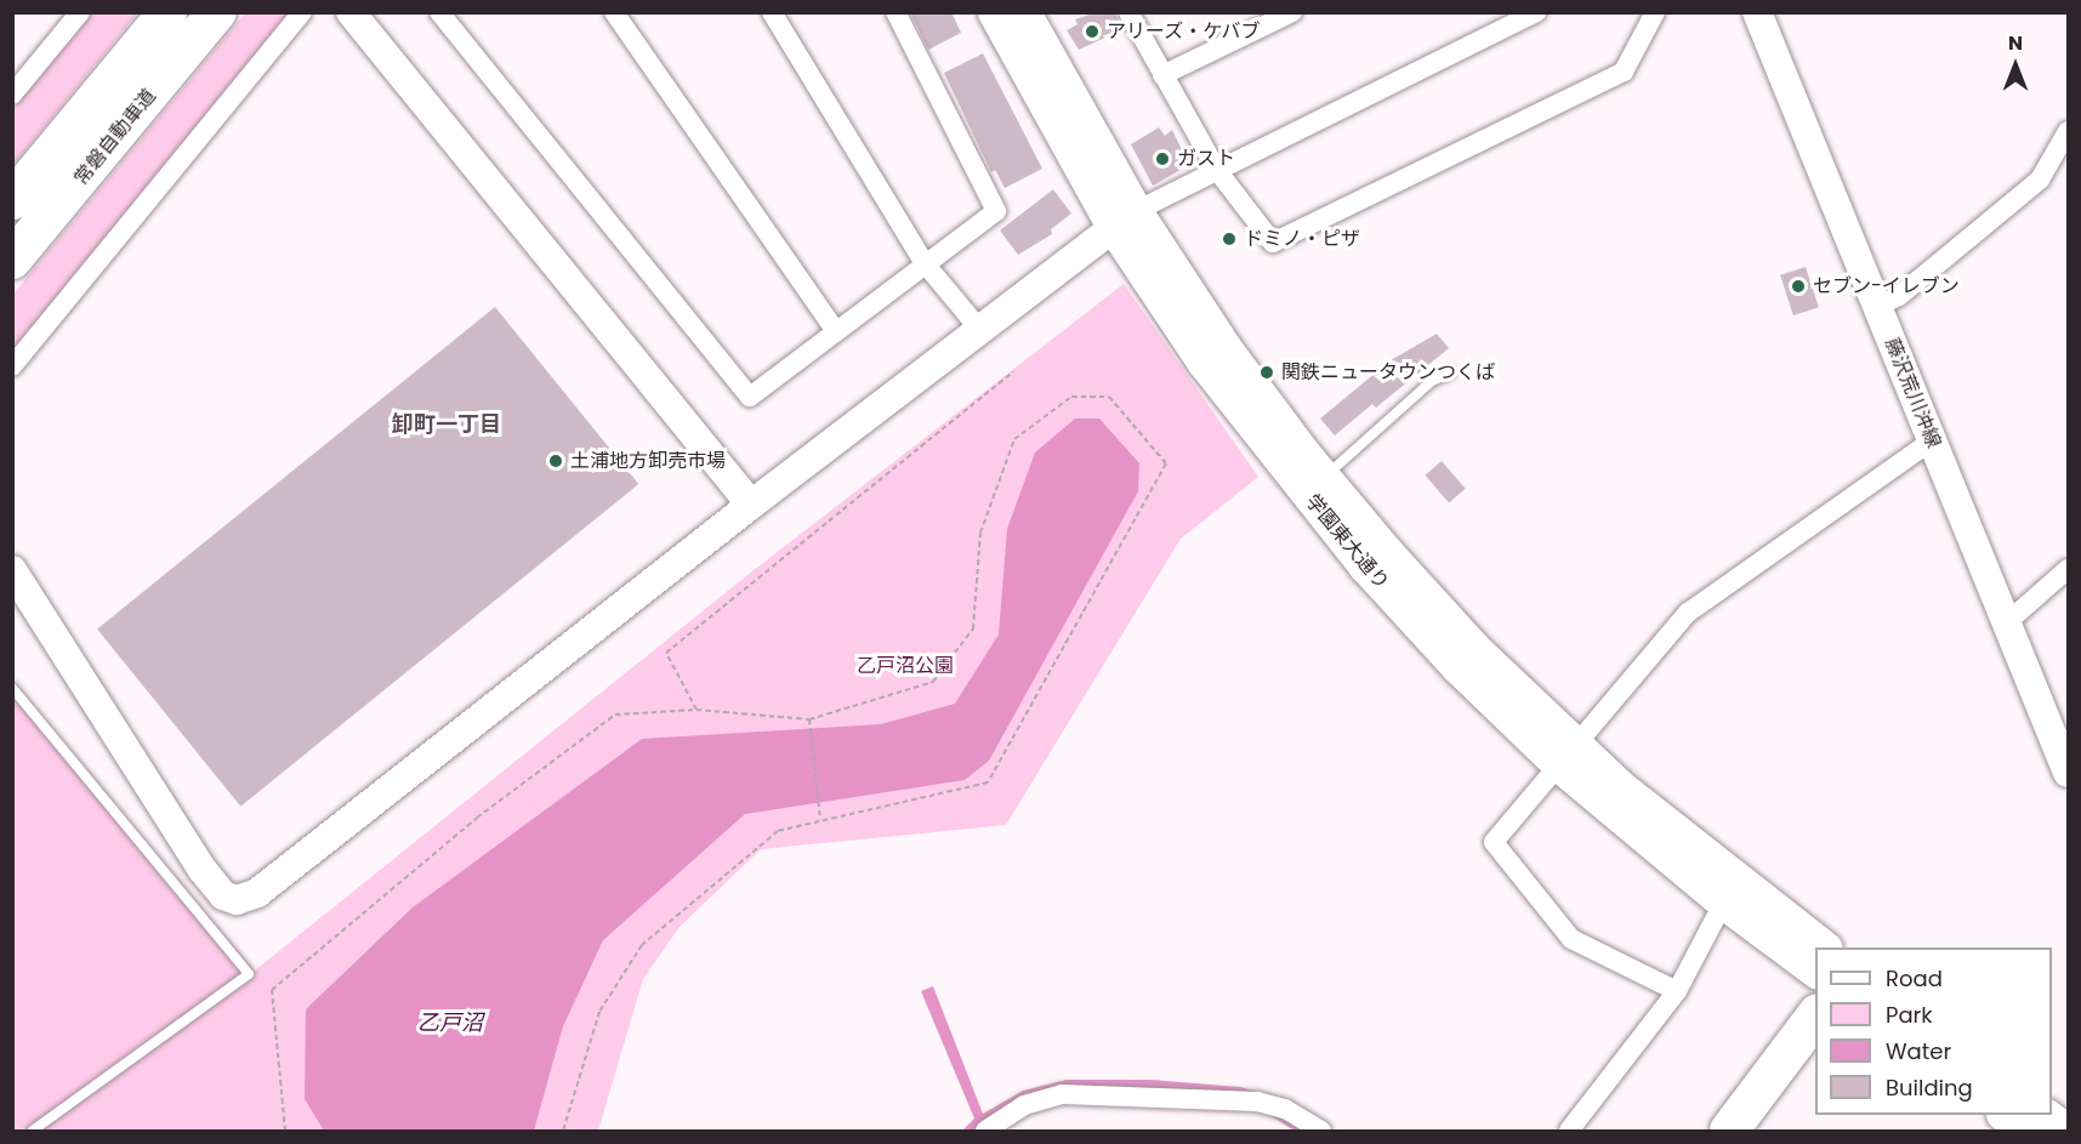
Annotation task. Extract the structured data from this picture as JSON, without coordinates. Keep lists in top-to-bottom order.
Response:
{
  "streets": {
    "highway": ["常磐自動車道"],
    "main road": ["学園東大通り"],
    "street": ["藤沢荒川沖線"]
  },
  "districts": ["卸町一丁目"],
  "water": ["乙戸沼"],
  "parks": ["乙戸沼公園"],
  "places": [
    "アリーズ・ケバブ",
    "ガスト",
    "ドミノ・ピザ",
    "セブン-イレブン",
    "関鉄ニュータウンつくば",
    "土浦地方卸売市場"
  ],
  "legend": [
    "Road",
    "Park",
    "Water",
    "Building"
  ],
  "north": "top"
}
